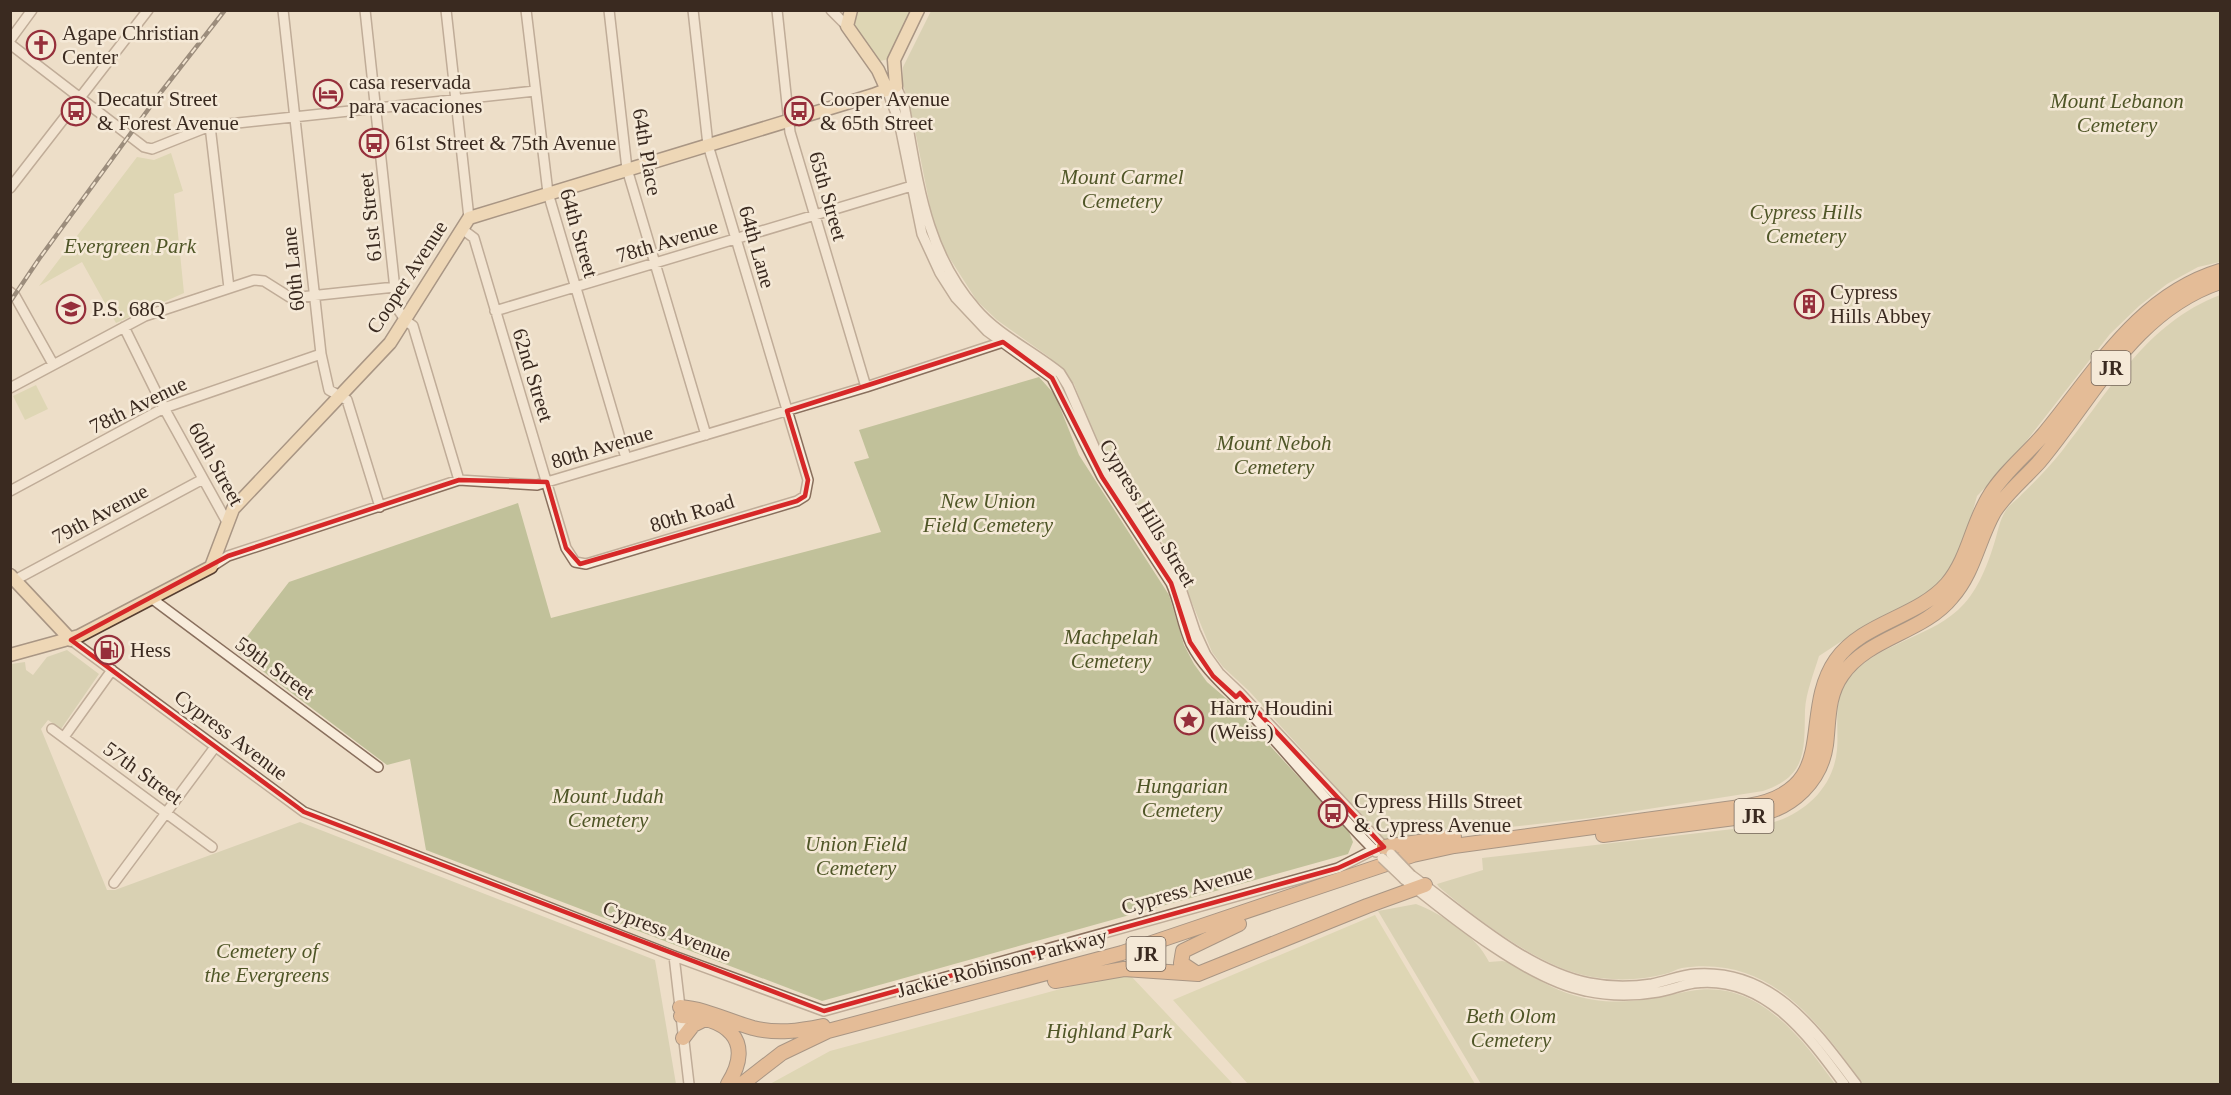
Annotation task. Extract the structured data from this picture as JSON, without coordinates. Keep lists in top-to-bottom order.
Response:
{
  "streets": {
    "highway": ["JR", "Jackie Robinson Parkway"],
    "main road": ["Cooper Avenue", "Cypress Hills Street", "Cypress Avenue"],
    "street": [
      "64th Place",
      "65th Street",
      "61st Street",
      "64th Street",
      "78th Avenue",
      "64th Lane",
      "60th Lane",
      "62nd Street",
      "80th Avenue",
      "60th Street",
      "80th Road",
      "79th Avenue",
      "59th Street",
      "57th Street"
    ]
  },
  "crossings": [
    ["64th Place", "78th Avenue"],
    ["64th Place", "Cooper Avenue"],
    ["64th Place", "80th Avenue"],
    ["65th Street", "78th Avenue"],
    ["65th Street", "Cooper Avenue"],
    ["65th Street", "80th Avenue"],
    ["61st Street", "Cooper Avenue"],
    ["61st Street", "80th Avenue"],
    ["64th Street", "78th Avenue"],
    ["64th Street", "Cooper Avenue"],
    ["64th Street", "80th Avenue"],
    ["78th Avenue", "64th Lane"],
    ["78th Avenue", "60th Lane"],
    ["78th Avenue", "62nd Street"],
    ["78th Avenue", "60th Street"],
    ["78th Avenue", "Cypress Hills Street"],
    ["64th Lane", "Cooper Avenue"],
    ["64th Lane", "80th Avenue"],
    ["64th Lane", "80th Road"],
    ["60th Lane", "Cooper Avenue"],
    ["60th Lane", "80th Avenue"],
    ["Cooper Avenue", "62nd Street"],
    ["Cooper Avenue", "80th Avenue"],
    ["Cooper Avenue", "60th Street"],
    ["Cooper Avenue", "Cypress Hills Street"],
    ["62nd Street", "80th Avenue"],
    ["62nd Street", "80th Road"],
    ["80th Avenue", "Cypress Hills Street"],
    ["60th Street", "79th Avenue"],
    ["Cypress Hills Street", "Cypress Avenue"],
    ["79th Avenue", "Cypress Avenue"]
  ],
  "parks": [
    "Mount Lebanon Cemetery",
    "Mount Carmel Cemetery",
    "Cypress Hills Cemetery",
    "Evergreen Park",
    "Mount Neboh Cemetery",
    "New Union Field Cemetery",
    "Machpelah Cemetery",
    "Hungarian Cemetery",
    "Mount Judah Cemetery",
    "Union Field Cemetery",
    "Cemetery of the Evergreens",
    "Beth Olom Cemetery",
    "Highland Park"
  ],
  "places": {
    "church": ["Agape Christian Center"],
    "hotel": ["casa reservada para vacaciones"],
    "bus stop": [
      "Decatur Street & Forest Avenue",
      "Cooper Avenue & 65th Street",
      "61st Street & 75th Avenue",
      "Cypress Hills Street & Cypress Avenue"
    ],
    "building": ["Cypress Hills Abbey"],
    "school or university": ["P.S. 68Q"],
    "fuel station": ["Hess"],
    "place": ["Harry Houdini (Weiss)"]
  }
}
